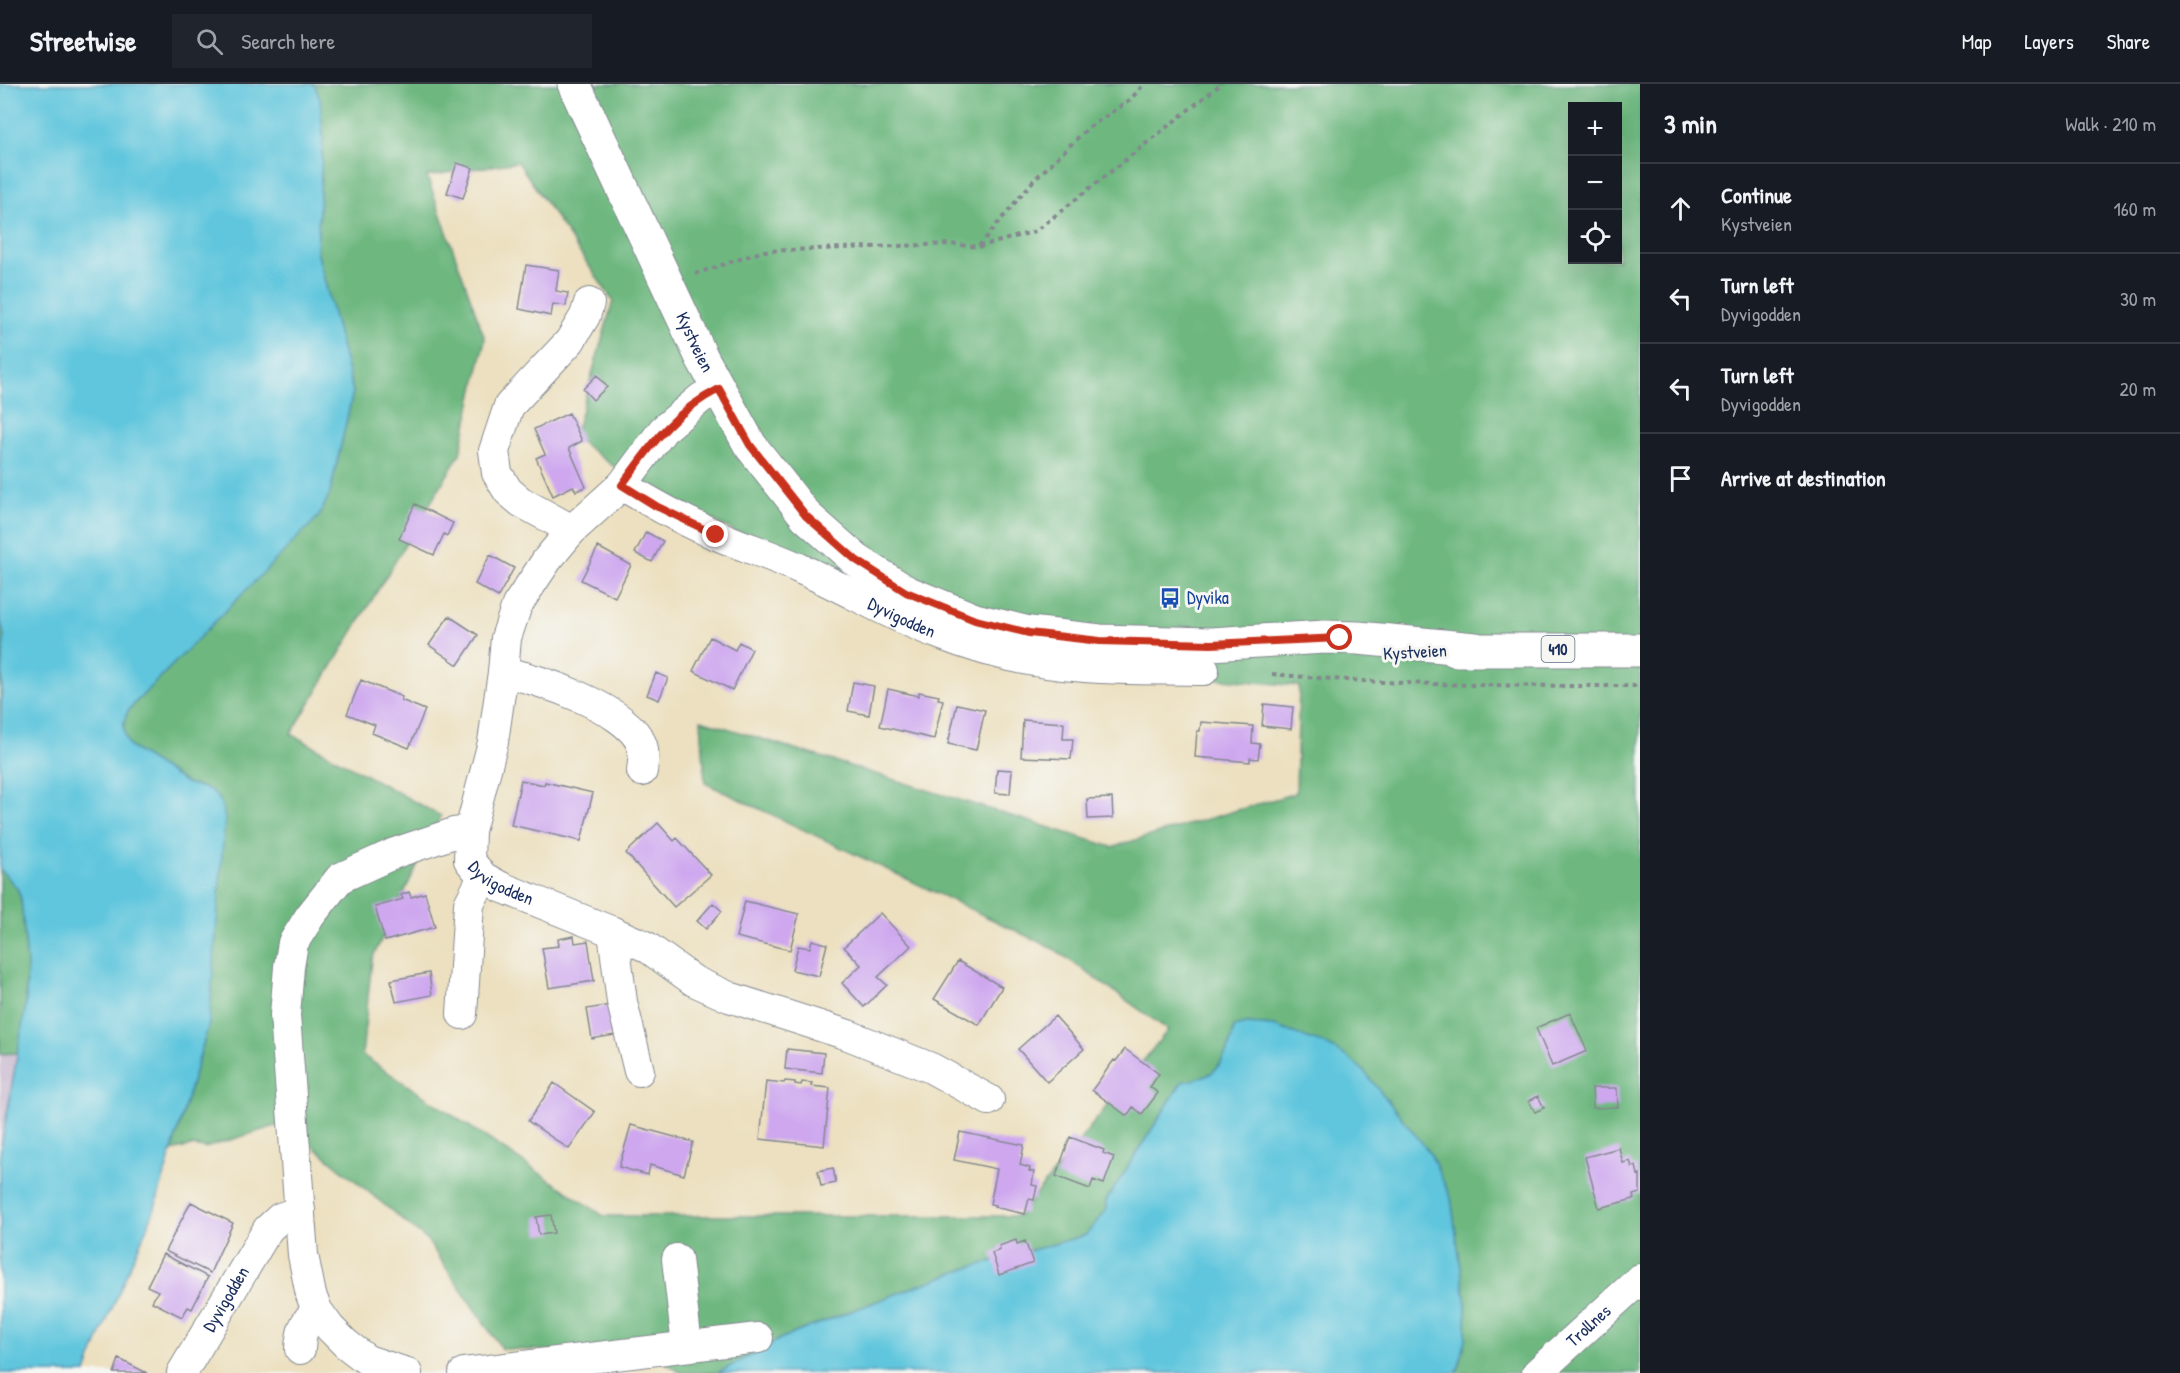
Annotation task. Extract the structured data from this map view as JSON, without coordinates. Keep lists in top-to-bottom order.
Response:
{
  "streets": {
    "main road": ["Kystveien", "410"],
    "street": ["Dyvigodden", "Trollnes"]
  },
  "crossings": [
    ["Kystveien", "Dyvigodden"]
  ],
  "places": {
    "bus stop": ["Dyvika"]
  },
  "page": {
    "header": "Streetwise",
    "search": "Search here",
    "nav": ["Map", "Layers", "Share"],
    "heading": ["3 min", "Walk · 210 m"],
    "map_buttons": ["+", "−"],
    "list": [
      ["Continue", "Kystveien", "160 m"],
      ["Turn left", "Dyvigodden", "30 m"],
      ["Turn left", "Dyvigodden", "20 m"],
      "Arrive at destination"
    ]
  }
}
